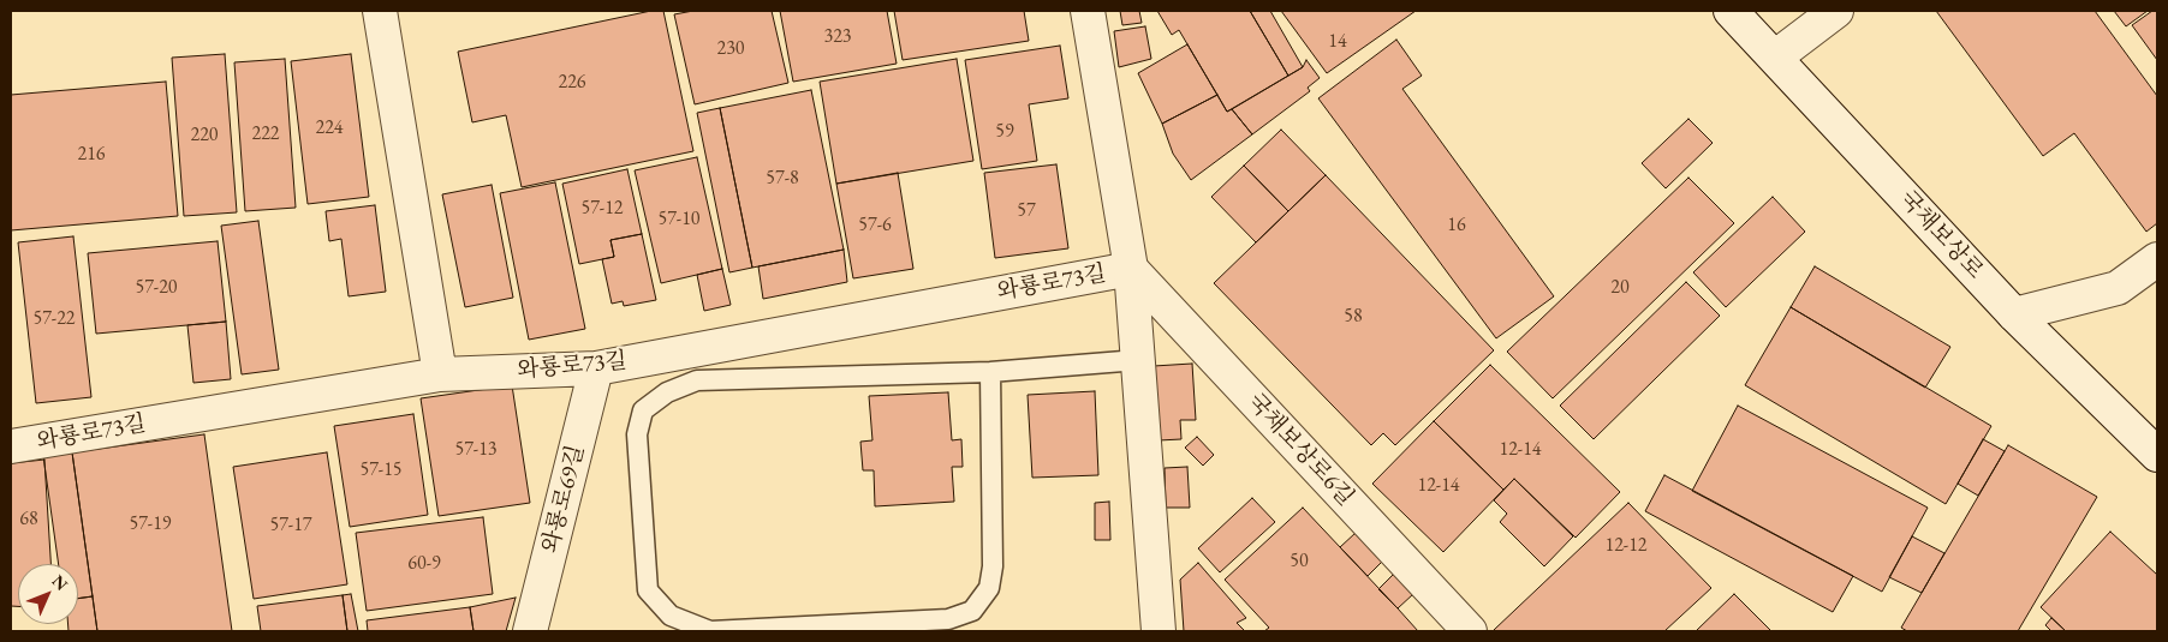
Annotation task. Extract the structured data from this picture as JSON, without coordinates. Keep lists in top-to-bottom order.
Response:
{
  "streets": {
    "street": [
      "국채보상로",
      "와룡로73길",
      "국채보상로6길",
      "와룡로69길"
    ]
  },
  "crossings": [
    ["와룡로73길", "국채보상로6길"],
    ["와룡로73길", "와룡로69길"]
  ],
  "house_numbers": [
    "323",
    "14",
    "230",
    "226",
    "224",
    "59",
    "222",
    "220",
    "216",
    "57-8",
    "57-12",
    "57",
    "57-10",
    "57-6",
    "16",
    "57-20",
    "20",
    "58",
    "57-22",
    "57-13",
    "12-14",
    "57-15",
    "12-14",
    "68",
    "57-19",
    "57-17",
    "12-12",
    "50",
    "60-9"
  ],
  "north": "top right"
}
